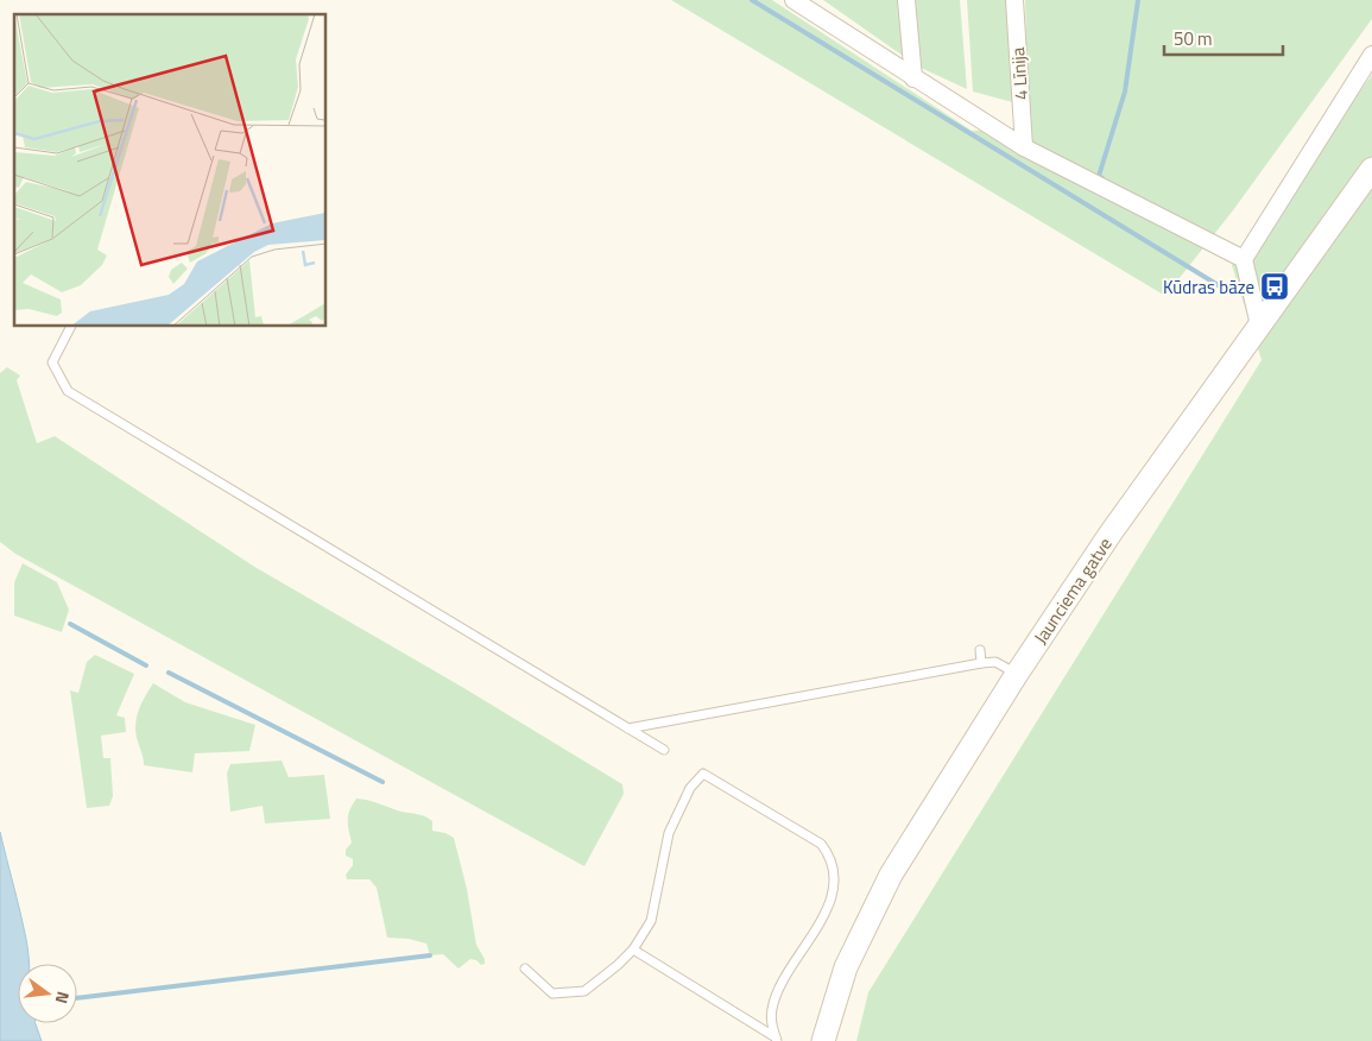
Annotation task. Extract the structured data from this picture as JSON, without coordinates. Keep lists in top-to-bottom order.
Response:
{
  "streets": {
    "main road": ["Jaunciema gatve"],
    "street": ["4 Līnija"]
  },
  "places": {
    "bus stop": ["Kūdras bāze"]
  },
  "scale_bar": "50 m",
  "north": "right"
}
